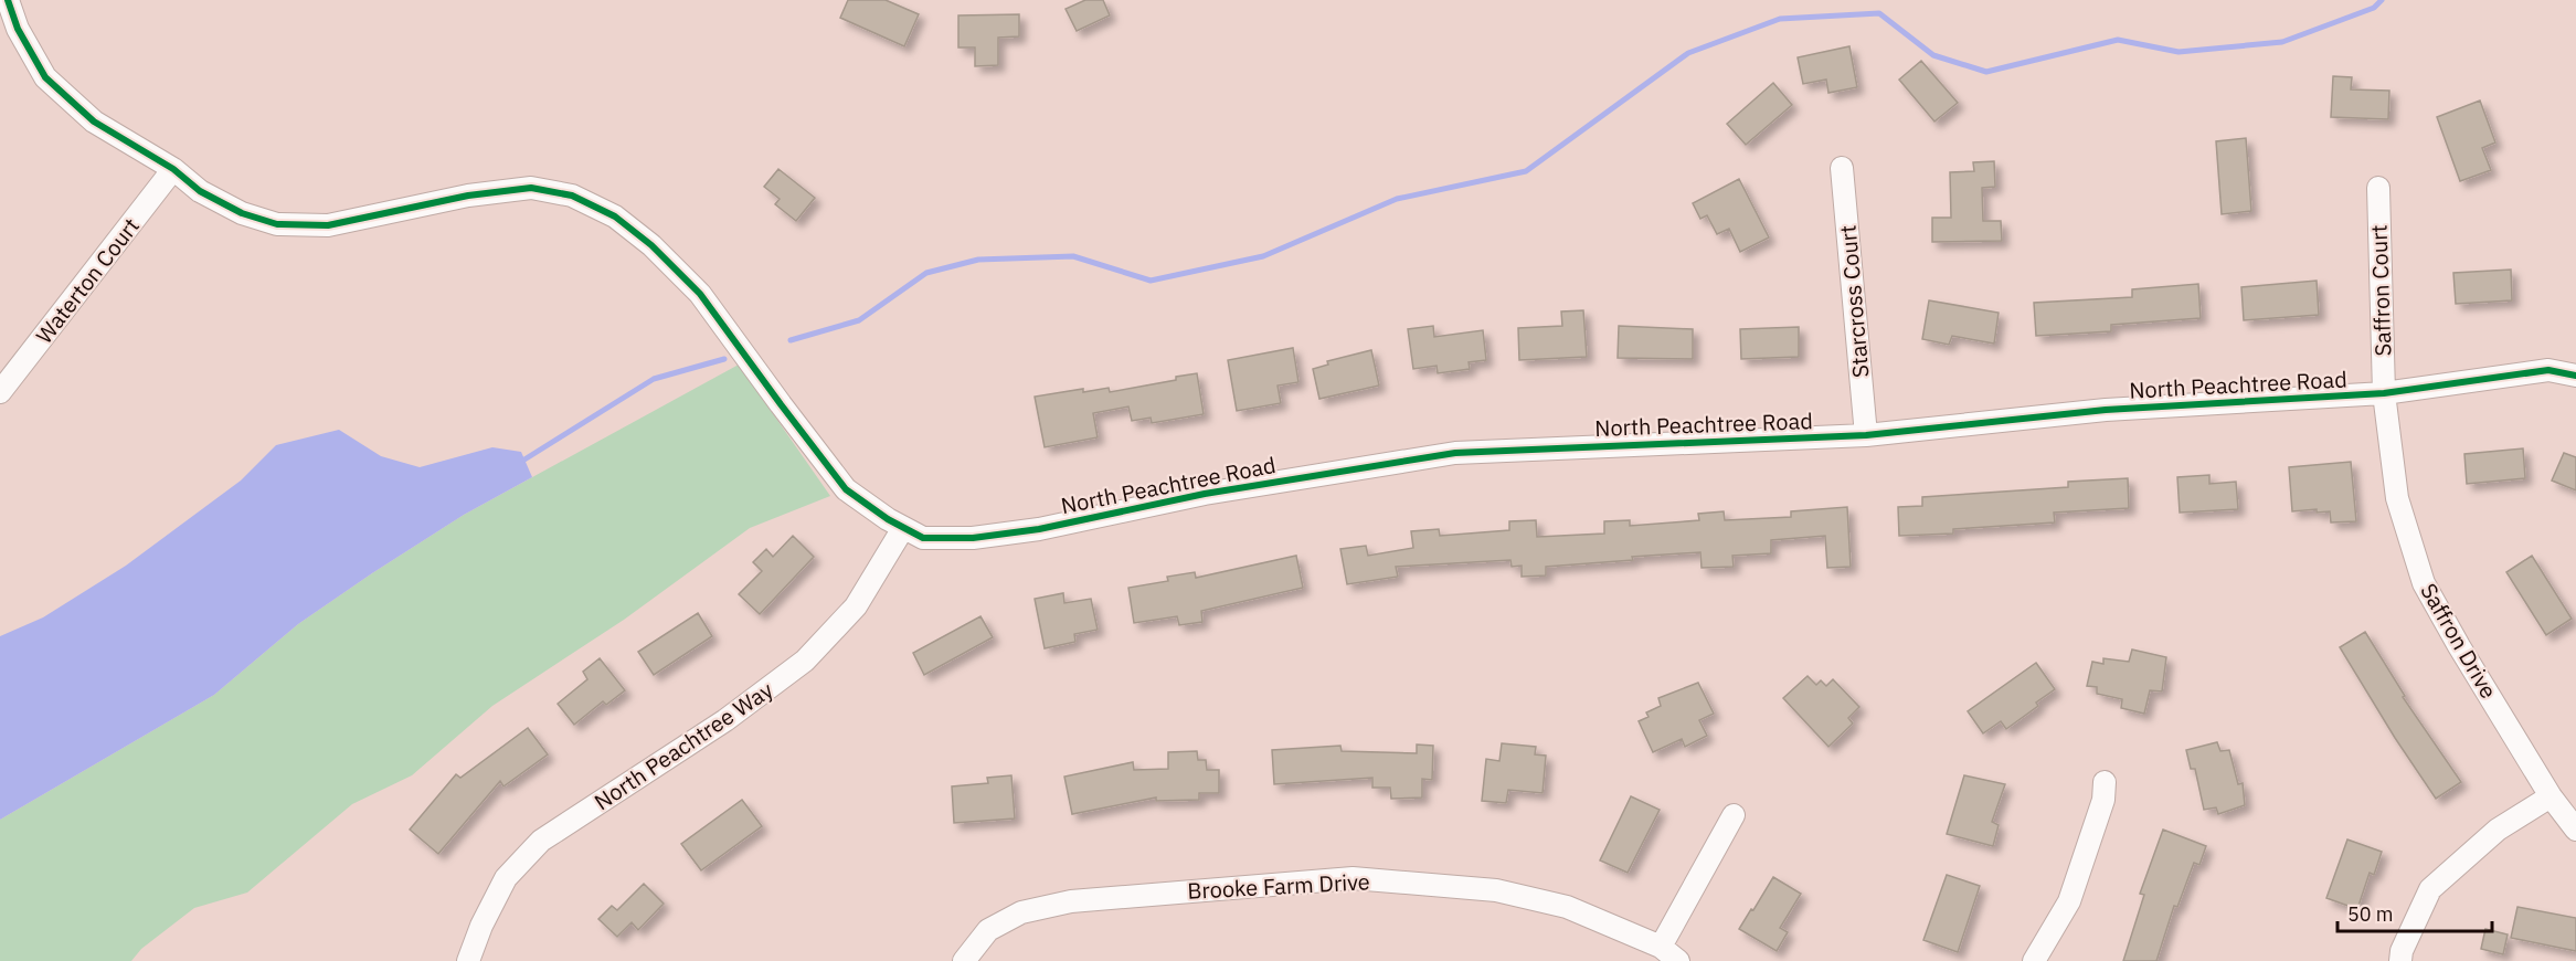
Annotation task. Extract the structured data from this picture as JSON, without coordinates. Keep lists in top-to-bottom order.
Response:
{
  "streets": {
    "street": [
      "Waterton Court",
      "Saffron Court",
      "Starcross Court",
      "North Peachtree Road",
      "Saffron Drive",
      "North Peachtree Way",
      "Brooke Farm Drive"
    ]
  },
  "crossings": [
    ["Waterton Court", "North Peachtree Road"],
    ["Saffron Court", "North Peachtree Road"],
    ["Saffron Court", "Saffron Drive"],
    ["Starcross Court", "North Peachtree Road"],
    ["North Peachtree Road", "Saffron Drive"],
    ["North Peachtree Road", "North Peachtree Way"]
  ],
  "scale_bar": "50 m"
}
